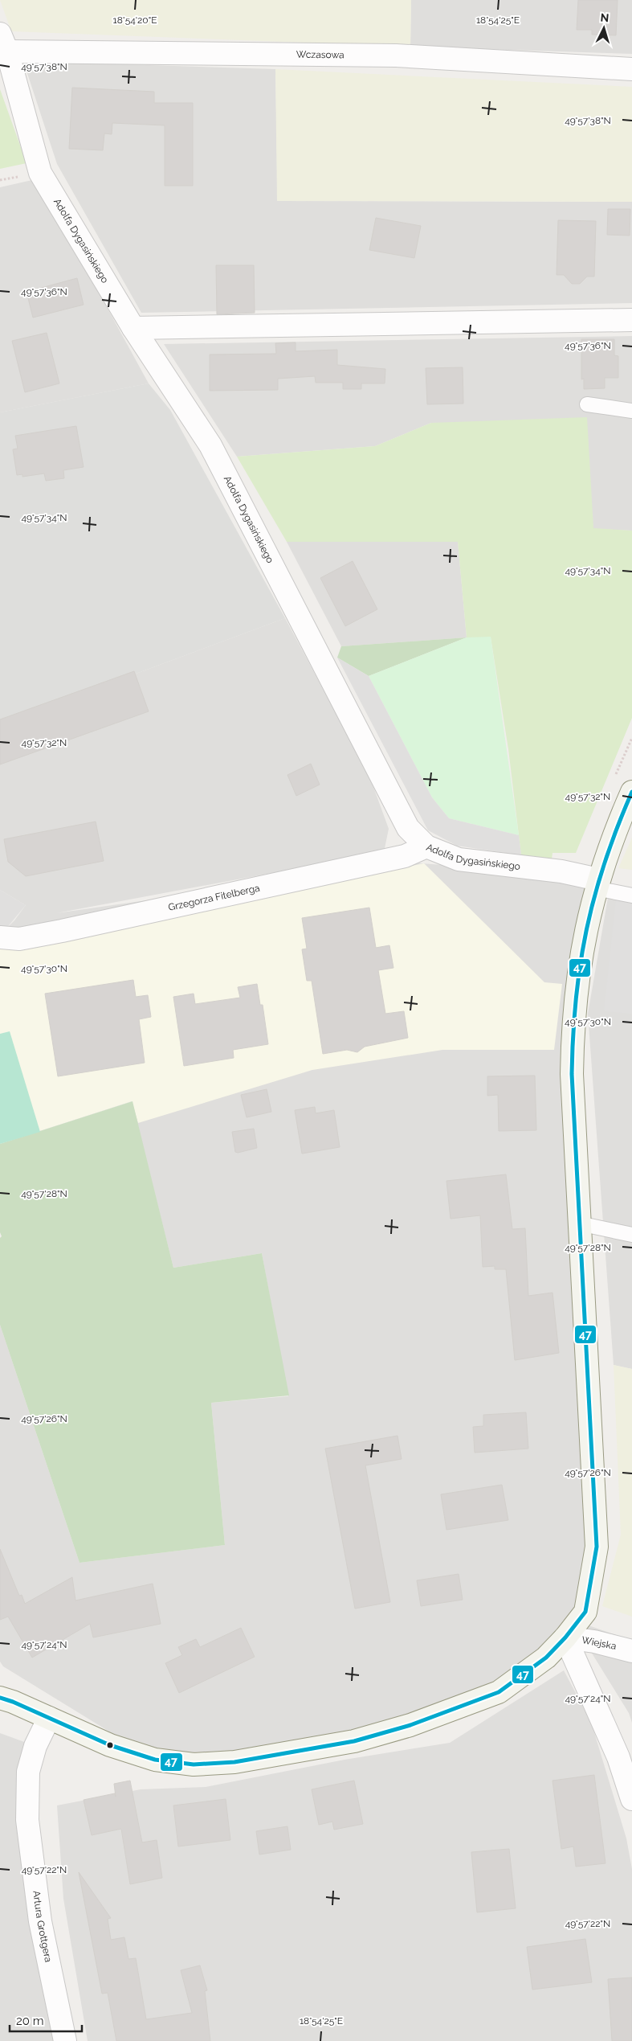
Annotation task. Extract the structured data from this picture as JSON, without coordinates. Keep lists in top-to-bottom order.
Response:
{
  "streets": {
    "street": [
      "Wczasowa",
      "Adolfa Dygasińskiego",
      "Grzegorza Fitelberga",
      "Wiejska",
      "Artura Grottgera"
    ]
  },
  "crossings": [
    ["Wczasowa", "Adolfa Dygasińskiego"],
    ["Adolfa Dygasińskiego", "Grzegorza Fitelberga"]
  ],
  "lines": ["transit line 47"],
  "scale_bar": "20 m",
  "north": "top",
  "coordinates": [
    "18°54'20\"E",
    "18°54'25\"E",
    "49°57'38\"N",
    "49°57'36\"N",
    "49°57'34\"N",
    "49°57'32\"N",
    "49°57'30\"N",
    "49°57'28\"N",
    "49°57'26\"N",
    "49°57'24\"N",
    "49°57'22\"N"
  ]
}
